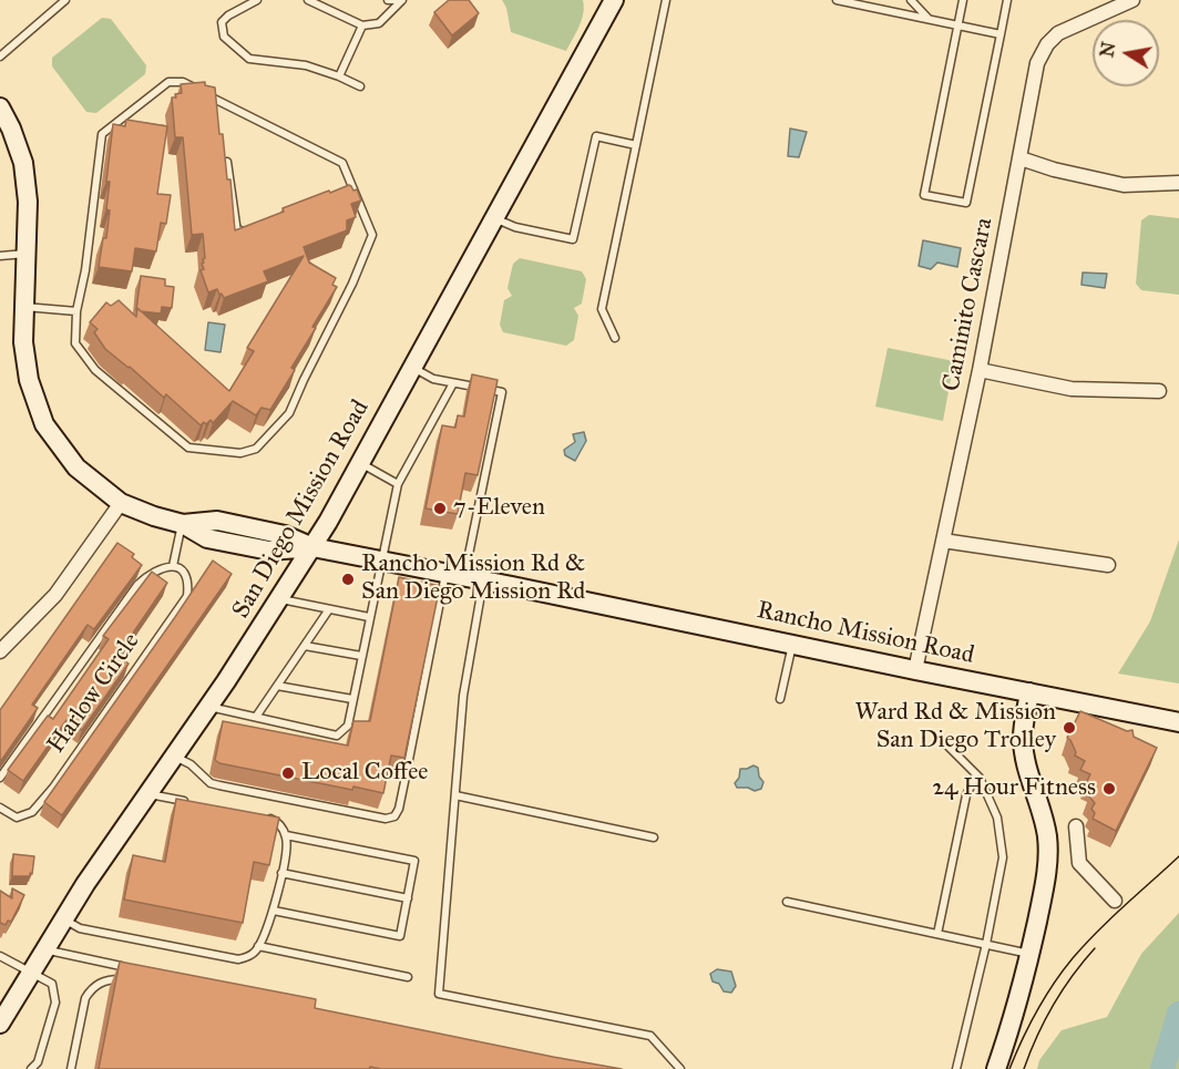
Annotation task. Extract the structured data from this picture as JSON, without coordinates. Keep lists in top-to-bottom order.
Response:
{
  "streets": {
    "main road": ["San Diego Mission Road", "Rancho Mission Road"],
    "street": ["Caminito Cascara"],
    "lane": ["Harlow Circle"]
  },
  "crossings": [
    ["Caminito Cascara", "Rancho Mission Road"],
    ["San Diego Mission Road", "Rancho Mission Road"]
  ],
  "places": [
    "7-Eleven",
    "Rancho Mission Rd & San Diego Mission Rd",
    "Ward Rd & Mission San Diego Trolley",
    "Local Coffee",
    "24 Hour Fitness"
  ],
  "north": "left"
}
